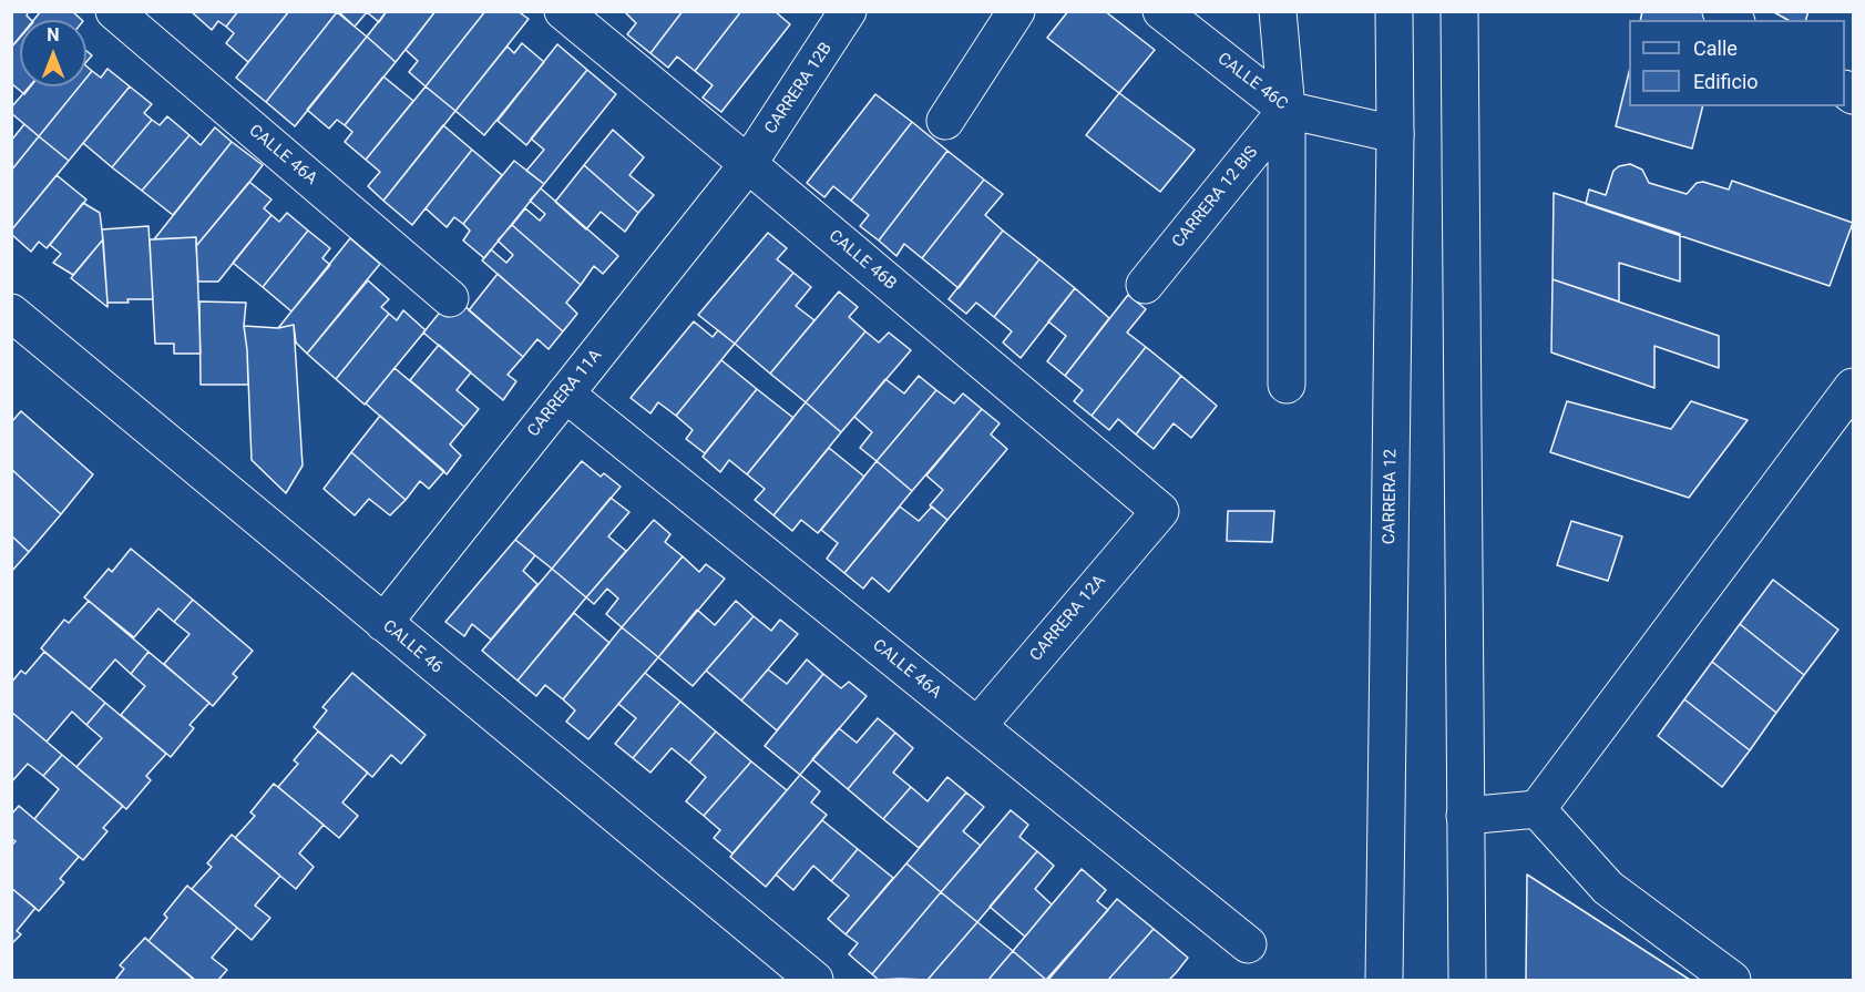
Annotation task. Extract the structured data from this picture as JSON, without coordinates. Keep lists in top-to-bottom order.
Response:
{
  "streets": {
    "street": [
      "CALLE 46C",
      "CARRERA 12B",
      "CALLE 46A",
      "CARRERA 12 BIS",
      "CALLE 46B",
      "CARRERA 11A",
      "CARRERA 12",
      "CARRERA 12A",
      "CALLE 46"
    ]
  },
  "crossings": [
    ["CALLE 46C", "CARRERA 12 BIS"],
    ["CALLE 46C", "CARRERA 12"],
    ["CARRERA 12B", "CALLE 46B"],
    ["CARRERA 12B", "CARRERA 11A"],
    ["CALLE 46A", "CARRERA 11A"],
    ["CALLE 46A", "CARRERA 12A"],
    ["CALLE 46B", "CARRERA 11A"],
    ["CALLE 46B", "CARRERA 12A"],
    ["CARRERA 11A", "CALLE 46"]
  ],
  "legend": ["Calle", "Edificio"],
  "north": "top"
}
